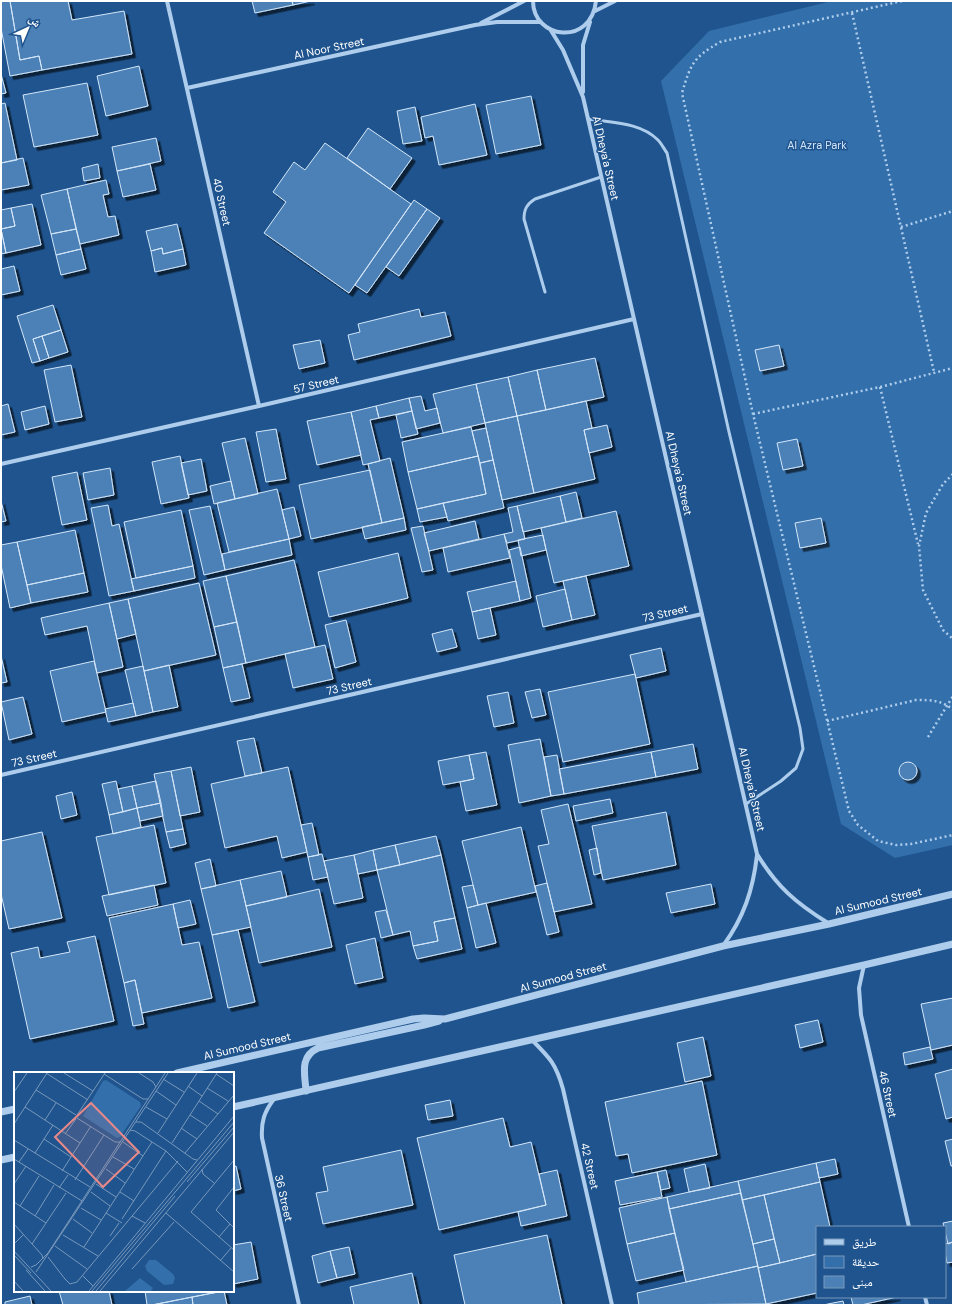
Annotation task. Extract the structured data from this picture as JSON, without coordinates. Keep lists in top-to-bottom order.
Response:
{
  "streets": {
    "street": [
      "Al Noor Street",
      "Al Dheya'a Street",
      "40 Street",
      "57 Street",
      "73 Street",
      "Al Sumood Street",
      "46 Street",
      "42 Street",
      "36 Street"
    ]
  },
  "crossings": [
    ["Al Noor Street", "40 Street"],
    ["Al Dheya'a Street", "57 Street"],
    ["Al Dheya'a Street", "73 Street"],
    ["Al Dheya'a Street", "Al Sumood Street"],
    ["40 Street", "57 Street"]
  ],
  "parks": ["Al Azra Park"],
  "legend": ["طريق", "حديقة", "مبنى"],
  "north": "top right"
}
